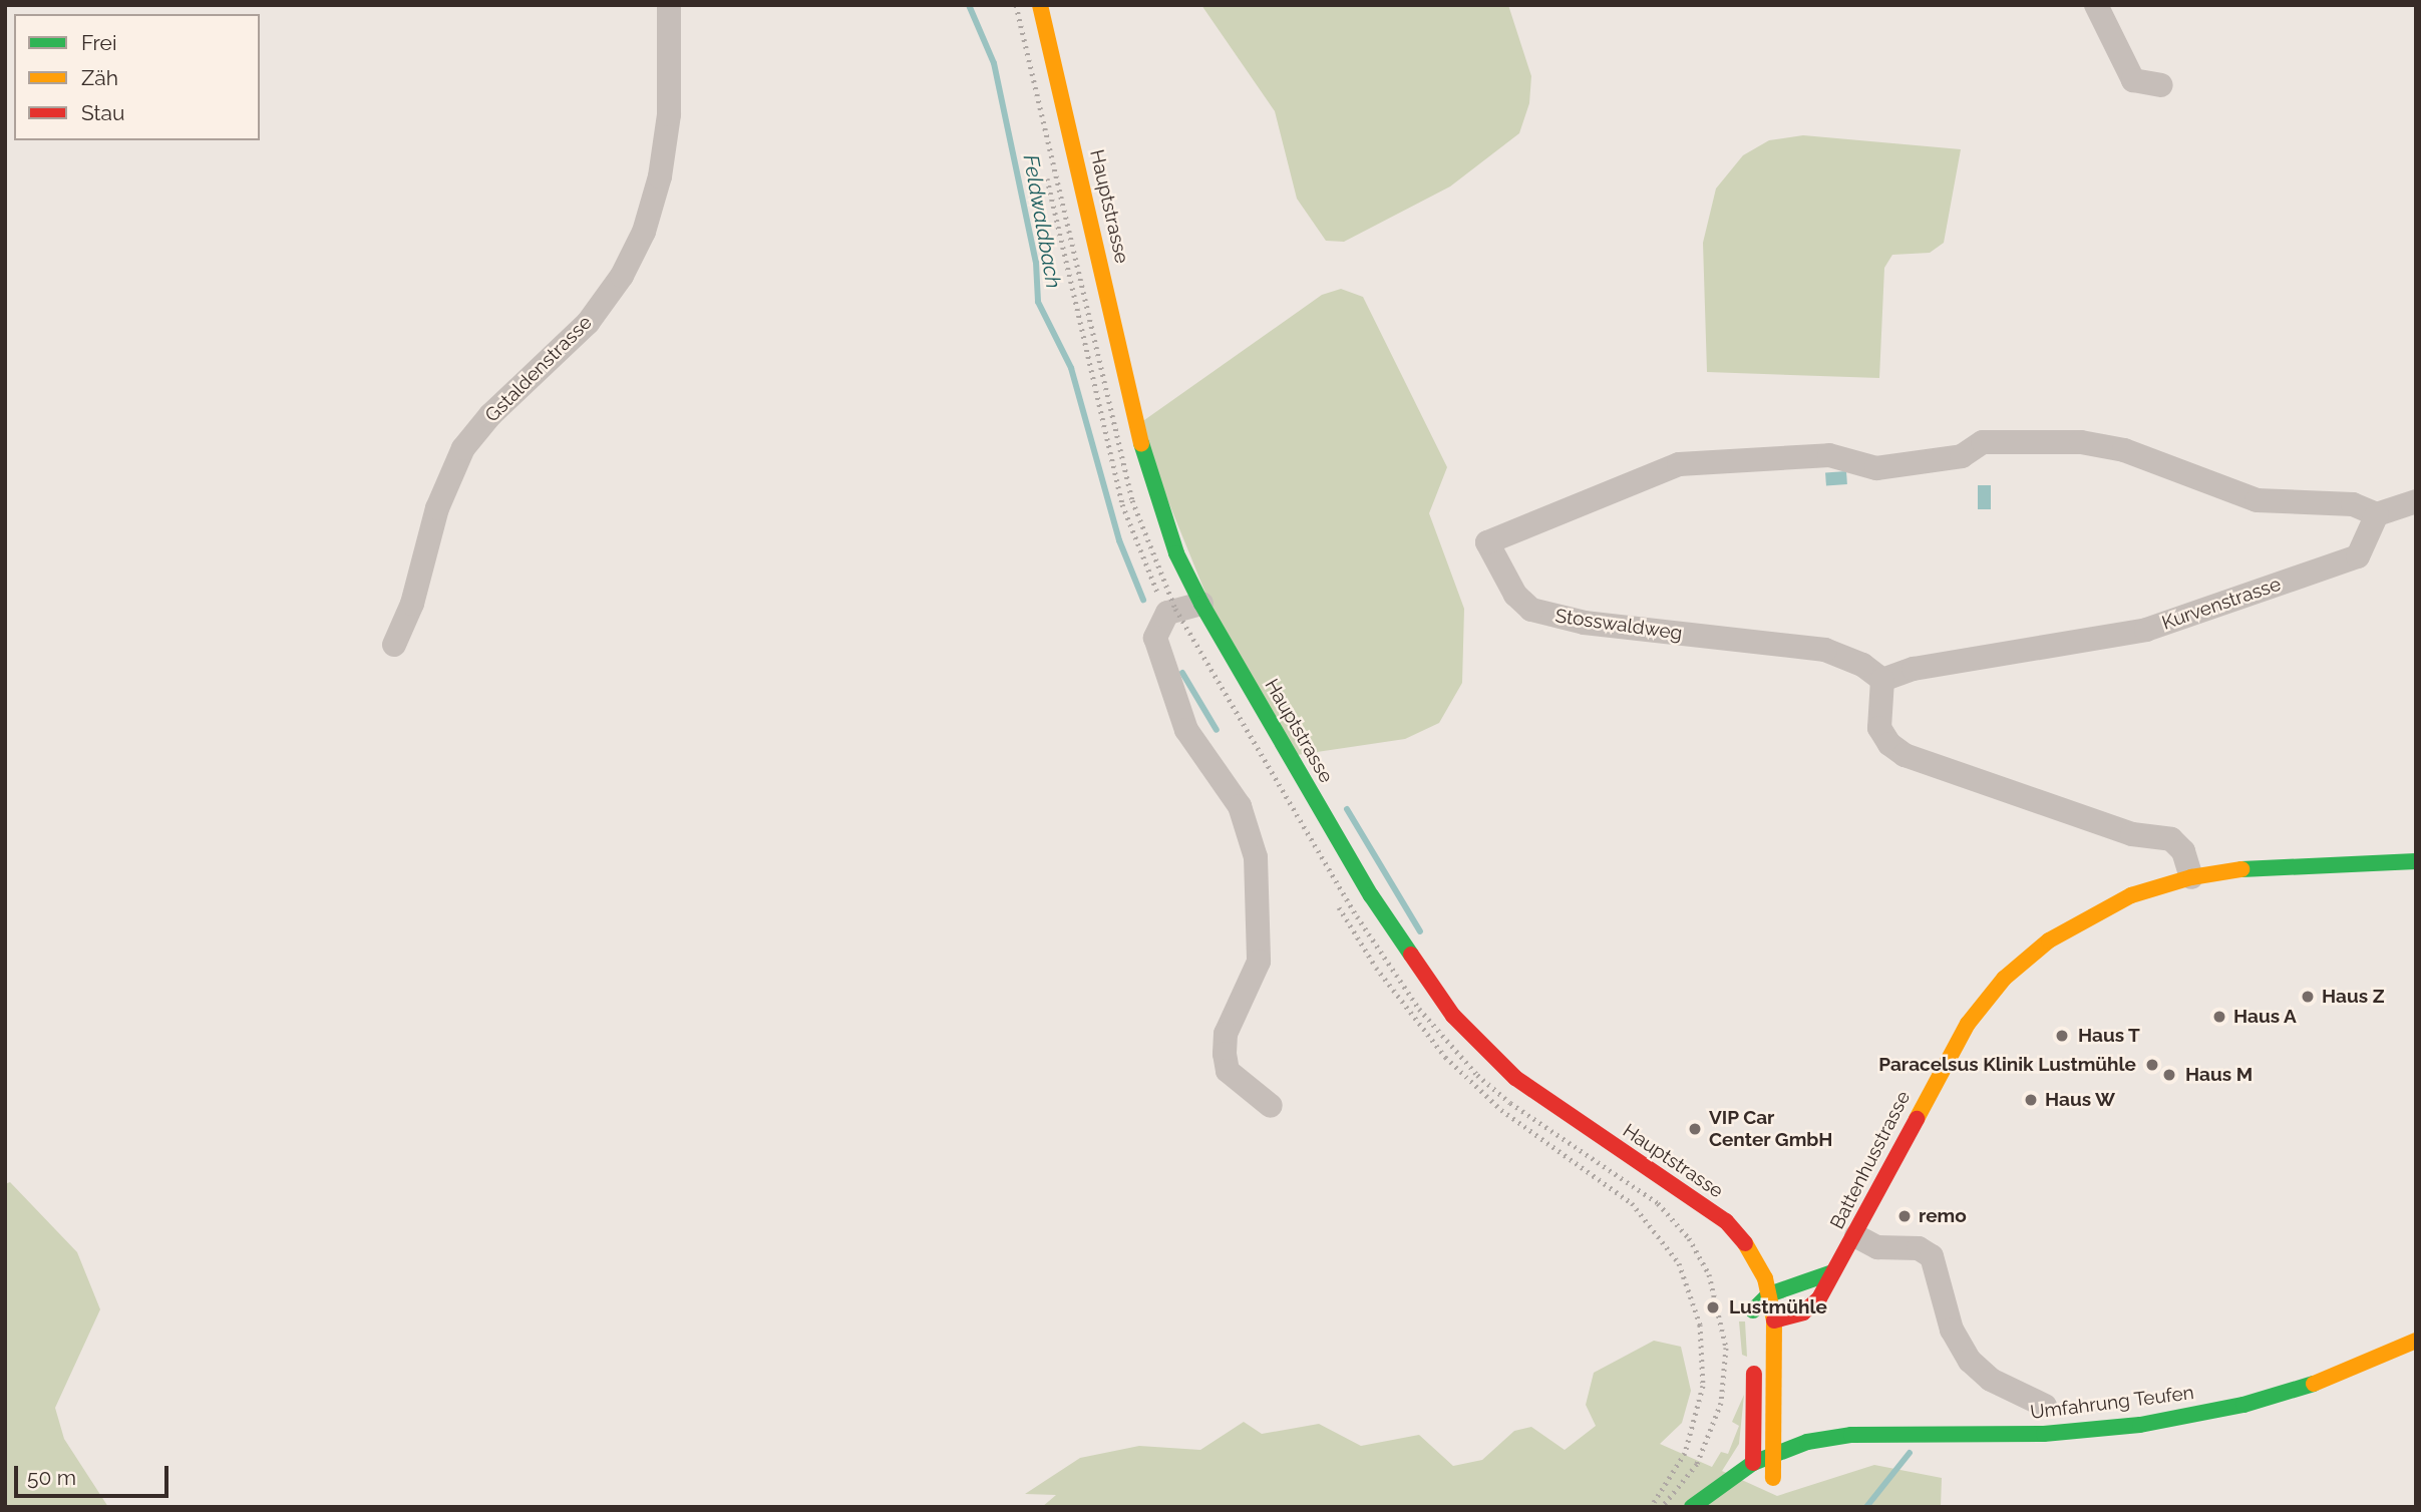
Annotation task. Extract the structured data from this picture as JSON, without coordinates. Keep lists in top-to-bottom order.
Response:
{
  "streets": {
    "street": [
      "Hauptstrasse",
      "Gstaldenstrasse",
      "Kurvenstrasse",
      "Stosswaldweg",
      "Battenhusstrasse",
      "Umfahrung Teufen"
    ]
  },
  "crossings": [
    ["Hauptstrasse", "Battenhusstrasse"],
    ["Hauptstrasse", "Umfahrung Teufen"],
    ["Kurvenstrasse", "Stosswaldweg"]
  ],
  "water": ["Feldwaldbach"],
  "places": [
    "Haus Z",
    "Haus A",
    "Haus T",
    "Paracelsus Klinik Lustmühle",
    "Haus M",
    "Haus W",
    "VIP Car Center GmbH",
    "remo",
    "Lustmühle"
  ],
  "legend": ["Frei", "Zäh", "Stau"],
  "scale_bar": "50 m"
}
